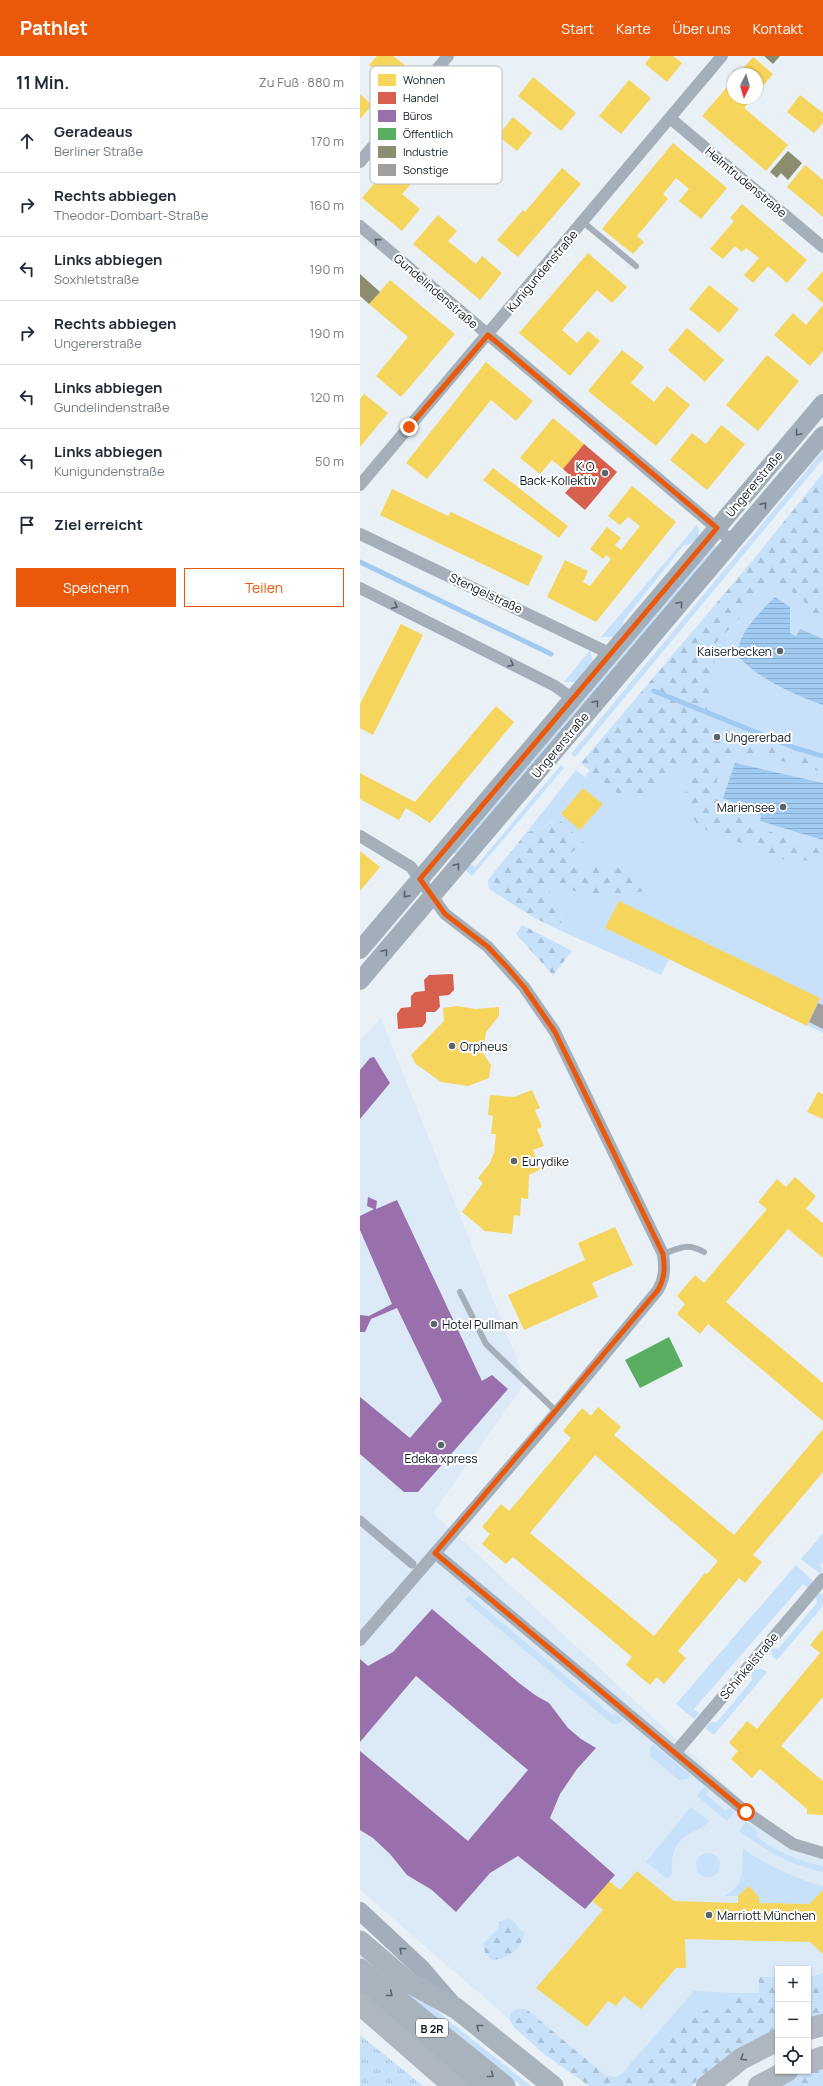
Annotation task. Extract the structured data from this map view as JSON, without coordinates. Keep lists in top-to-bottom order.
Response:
{
  "streets": {
    "highway": ["B 2R"],
    "main road": ["Ungererstraße"],
    "street": [
      "Helmtrudenstraße",
      "Kunigundenstraße",
      "Gundelindenstraße",
      "Stengelstraße",
      "Schinkelstraße"
    ]
  },
  "crossings": [
    ["Helmtrudenstraße", "Kunigundenstraße"],
    ["Kunigundenstraße", "Gundelindenstraße"],
    ["Gundelindenstraße", "Ungererstraße"],
    ["Ungererstraße", "Stengelstraße"]
  ],
  "places": [
    "K.O. Back-Kollektiv",
    "Kaiserbecken",
    "Ungererbad",
    "Mariensee",
    "Orpheus",
    "Eurydike",
    "Hotel Pullman",
    "Edeka xpress",
    "Marriott München"
  ],
  "legend": [
    "Wohnen",
    "Handel",
    "Büros",
    "Öffentlich",
    "Industrie",
    "Sonstige"
  ],
  "north": "bottom",
  "page": {
    "header": "Pathlet",
    "nav": [
      "Start",
      "Karte",
      "Über uns",
      "Kontakt"
    ],
    "heading": ["11 Min.", "Zu Fuß · 880 m"],
    "list": [
      ["Geradeaus", "Berliner Straße", "170 m"],
      ["Rechts abbiegen", "Theodor-Dombart-Straße", "160 m"],
      ["Links abbiegen", "Soxhletstraße", "190 m"],
      ["Rechts abbiegen", "Ungererstraße", "190 m"],
      ["Links abbiegen", "Gundelindenstraße", "120 m"],
      ["Links abbiegen", "Kunigundenstraße", "50 m"],
      "Ziel erreicht"
    ],
    "buttons": ["Speichern", "Teilen"],
    "map_buttons": ["+", "−"]
  }
}
